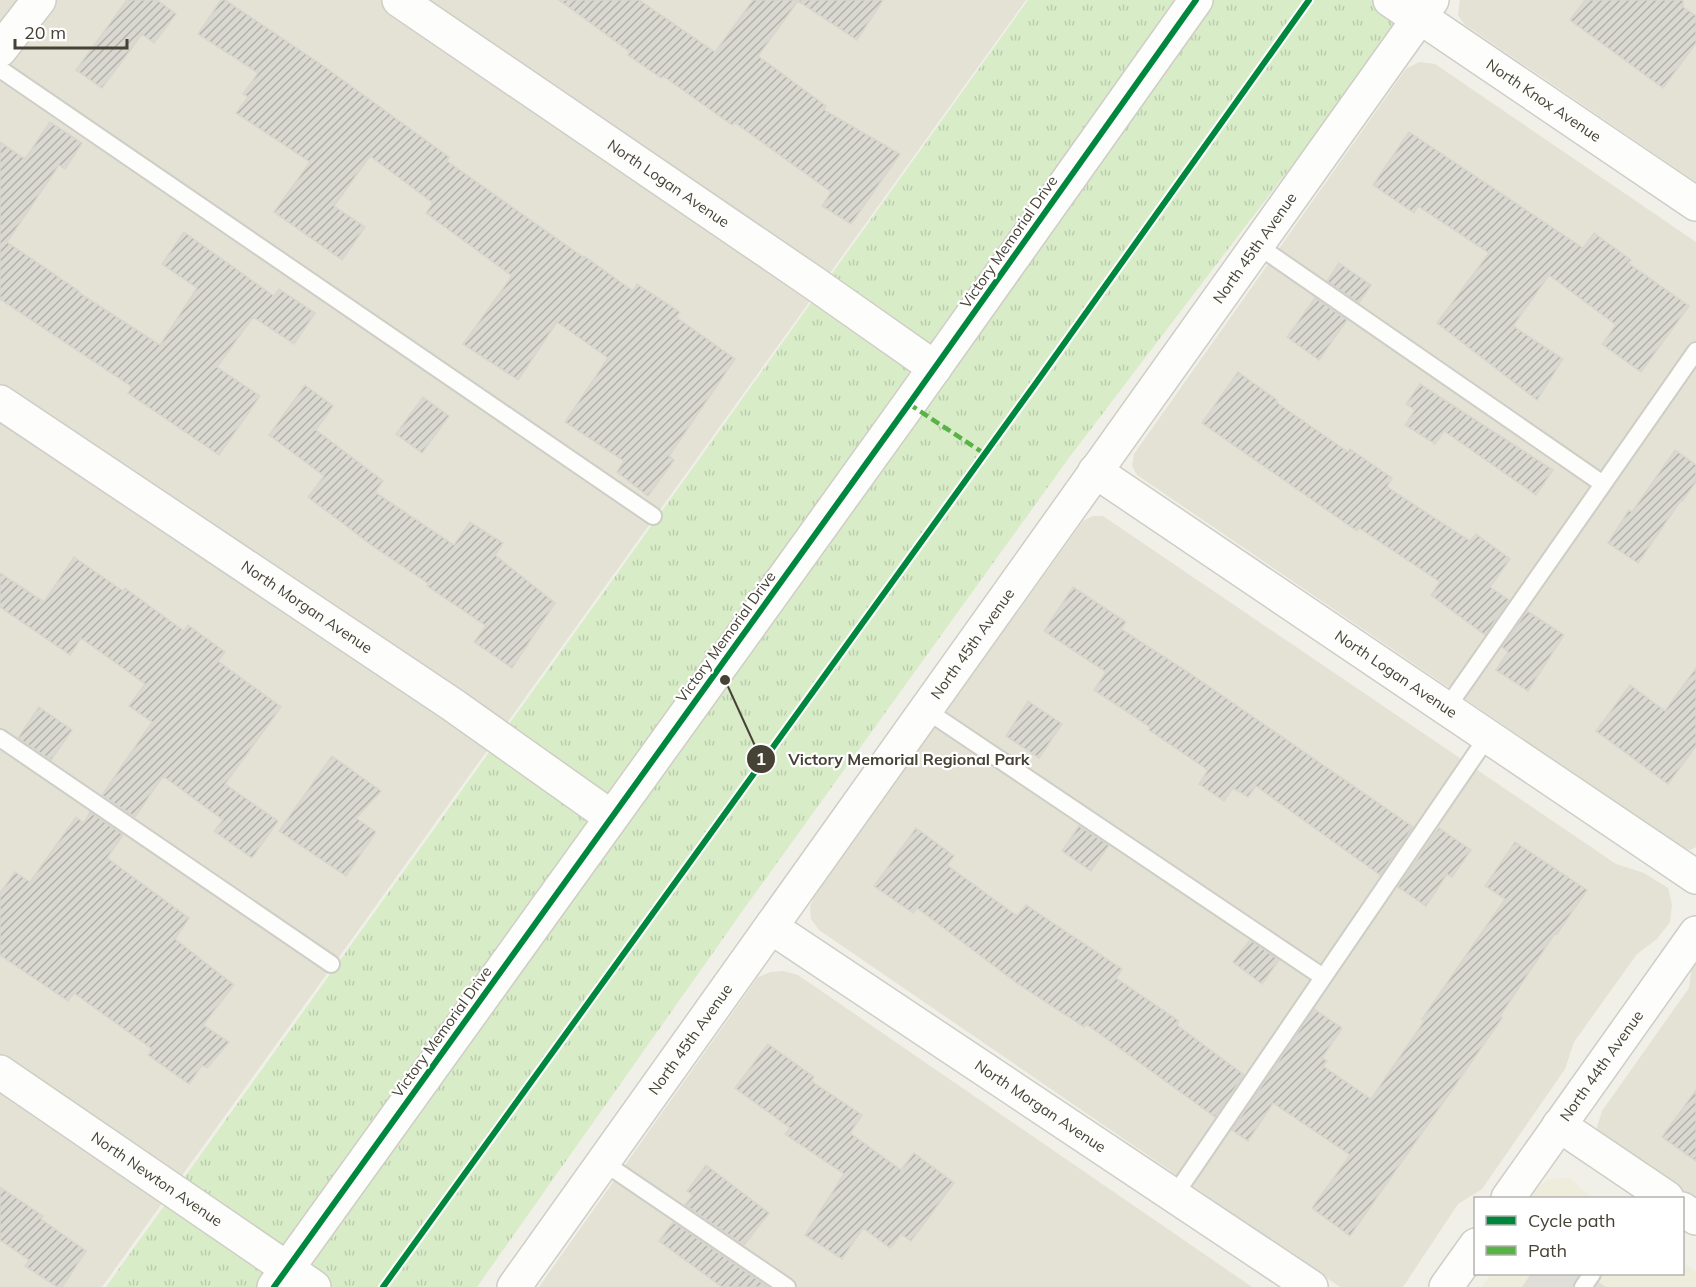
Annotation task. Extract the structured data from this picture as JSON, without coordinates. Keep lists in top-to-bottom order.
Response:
{
  "streets": {
    "street": [
      "North Knox Avenue",
      "North Logan Avenue",
      "Victory Memorial Drive",
      "North 45th Avenue",
      "North Morgan Avenue",
      "North 44th Avenue",
      "North Newton Avenue"
    ]
  },
  "crossings": [
    ["North Knox Avenue", "North 45th Avenue"],
    ["North Logan Avenue", "Victory Memorial Drive"],
    ["North Logan Avenue", "North 45th Avenue"],
    ["Victory Memorial Drive", "North Morgan Avenue"],
    ["Victory Memorial Drive", "North Newton Avenue"],
    ["North 45th Avenue", "North Morgan Avenue"]
  ],
  "places": ["Victory Memorial Regional Park"],
  "legend": ["Cycle path", "Path"],
  "scale_bar": "20 m"
}
